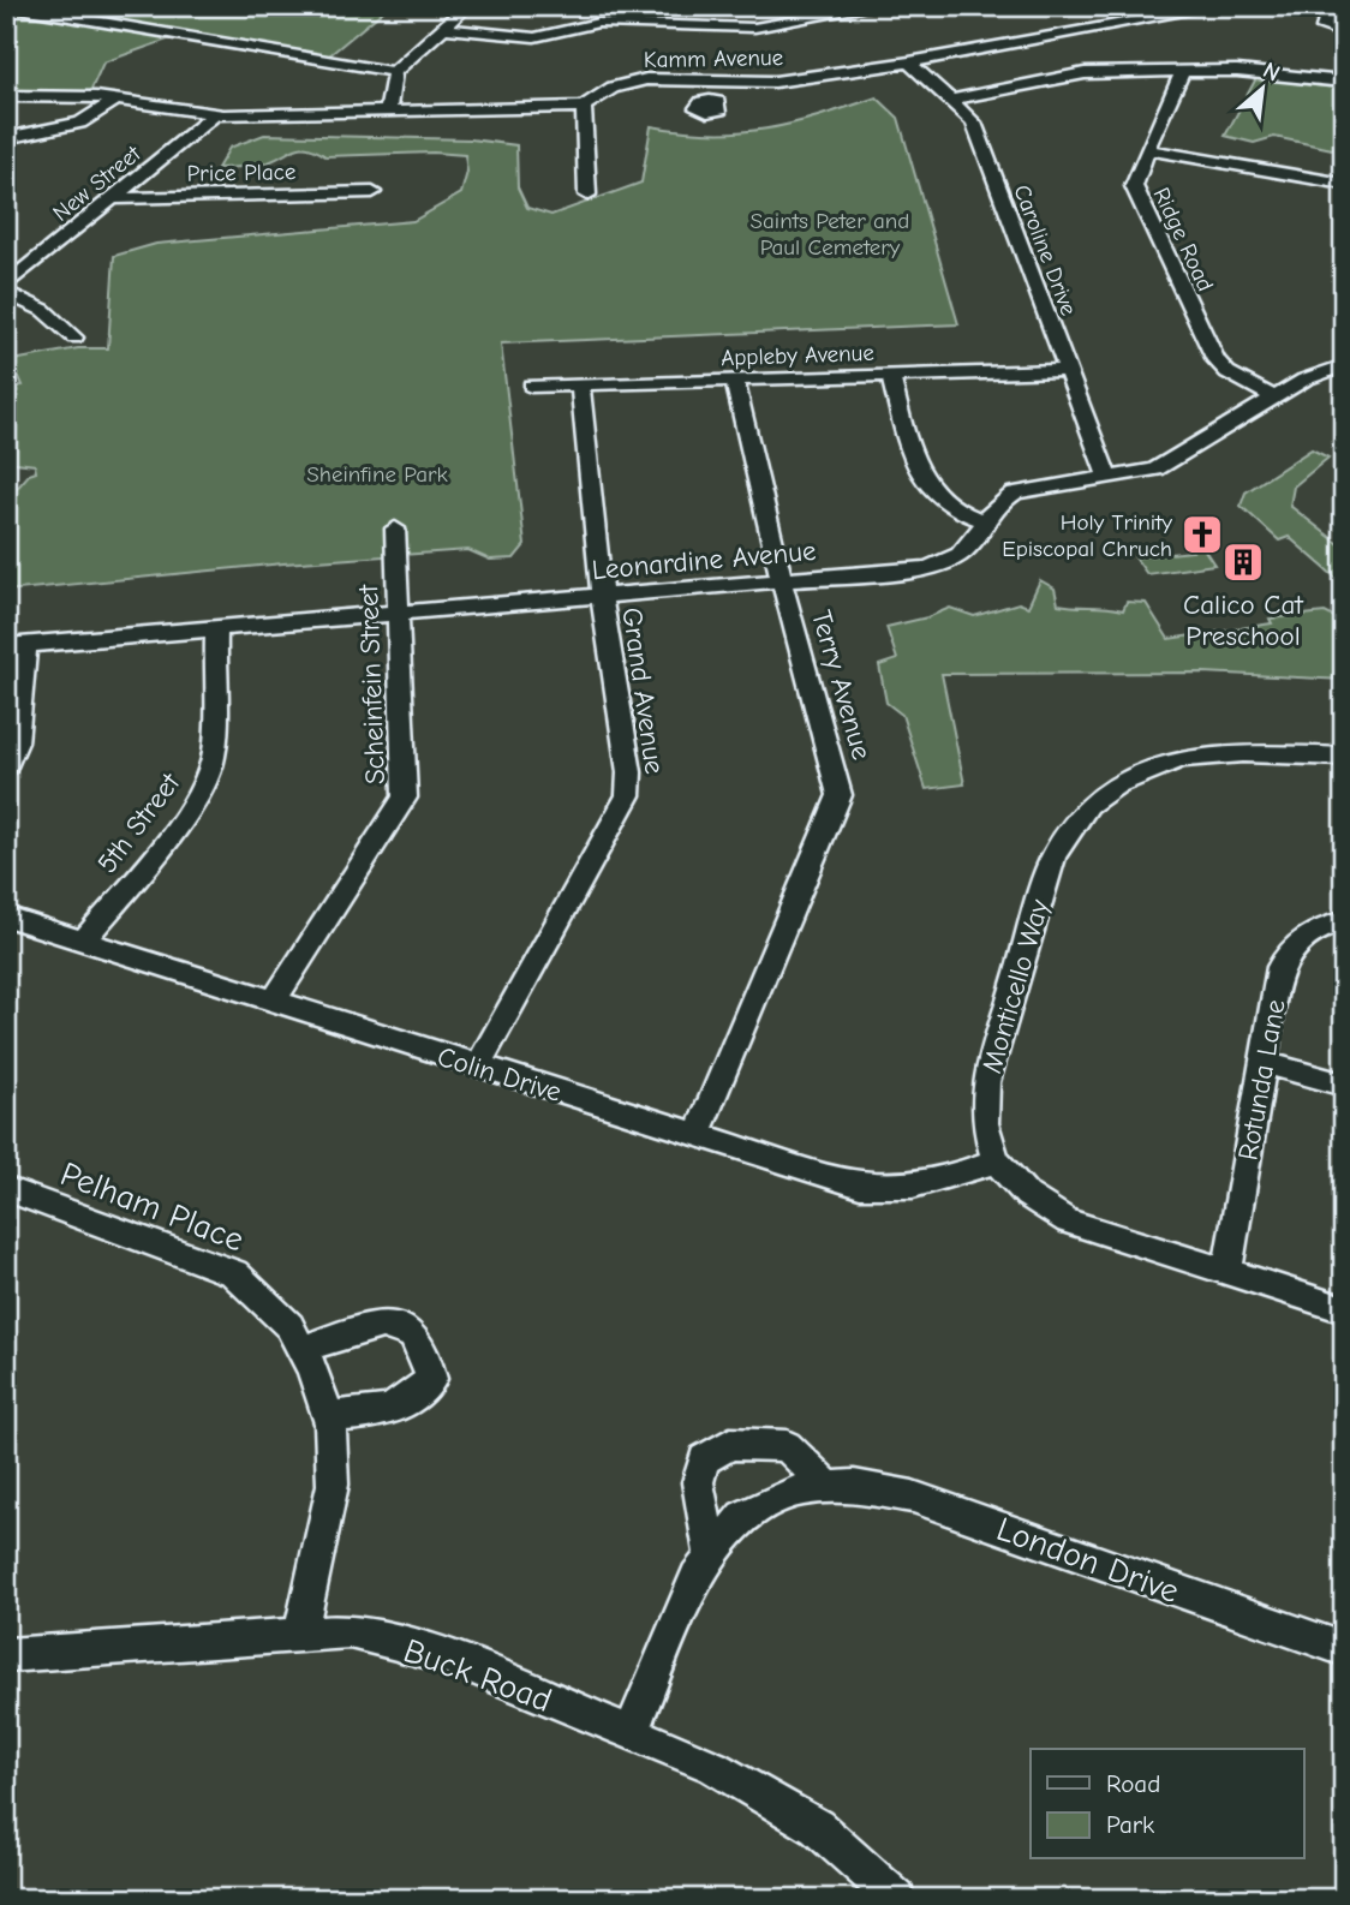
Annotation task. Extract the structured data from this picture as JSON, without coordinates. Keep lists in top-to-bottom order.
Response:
{
  "streets": {
    "street": [
      "Kamm Avenue",
      "Price Place",
      "New Street",
      "Ridge Road",
      "Caroline Drive",
      "Appleby Avenue",
      "Leonardine Avenue",
      "Scheinfein Street",
      "Terry Avenue",
      "Grand Avenue",
      "5th Street",
      "Monticello Way",
      "Colin Drive",
      "Rotunda Lane",
      "Pelham Place",
      "London Drive",
      "Buck Road"
    ]
  },
  "crossings": [
    ["Kamm Avenue", "New Street"],
    ["Kamm Avenue", "Caroline Drive"],
    ["Price Place", "New Street"],
    ["Ridge Road", "Leonardine Avenue"],
    ["Caroline Drive", "Appleby Avenue"],
    ["Caroline Drive", "Leonardine Avenue"],
    ["Appleby Avenue", "Terry Avenue"],
    ["Appleby Avenue", "Grand Avenue"],
    ["Leonardine Avenue", "Scheinfein Street"],
    ["Leonardine Avenue", "Terry Avenue"],
    ["Leonardine Avenue", "Grand Avenue"],
    ["Leonardine Avenue", "5th Street"],
    ["Scheinfein Street", "Colin Drive"],
    ["Terry Avenue", "Colin Drive"],
    ["Grand Avenue", "Colin Drive"],
    ["5th Street", "Colin Drive"],
    ["Monticello Way", "Colin Drive"],
    ["Monticello Way", "Rotunda Lane"],
    ["Pelham Place", "Buck Road"],
    ["London Drive", "Buck Road"]
  ],
  "parks": ["Saints Peter and Paul Cemetery", "Sheinfine Park"],
  "places": {
    "church": ["Holy Trinity Episcopal Chruch"],
    "building": ["Calico Cat Preschool"]
  },
  "legend": ["Road", "Park"],
  "north": "top right"
}
